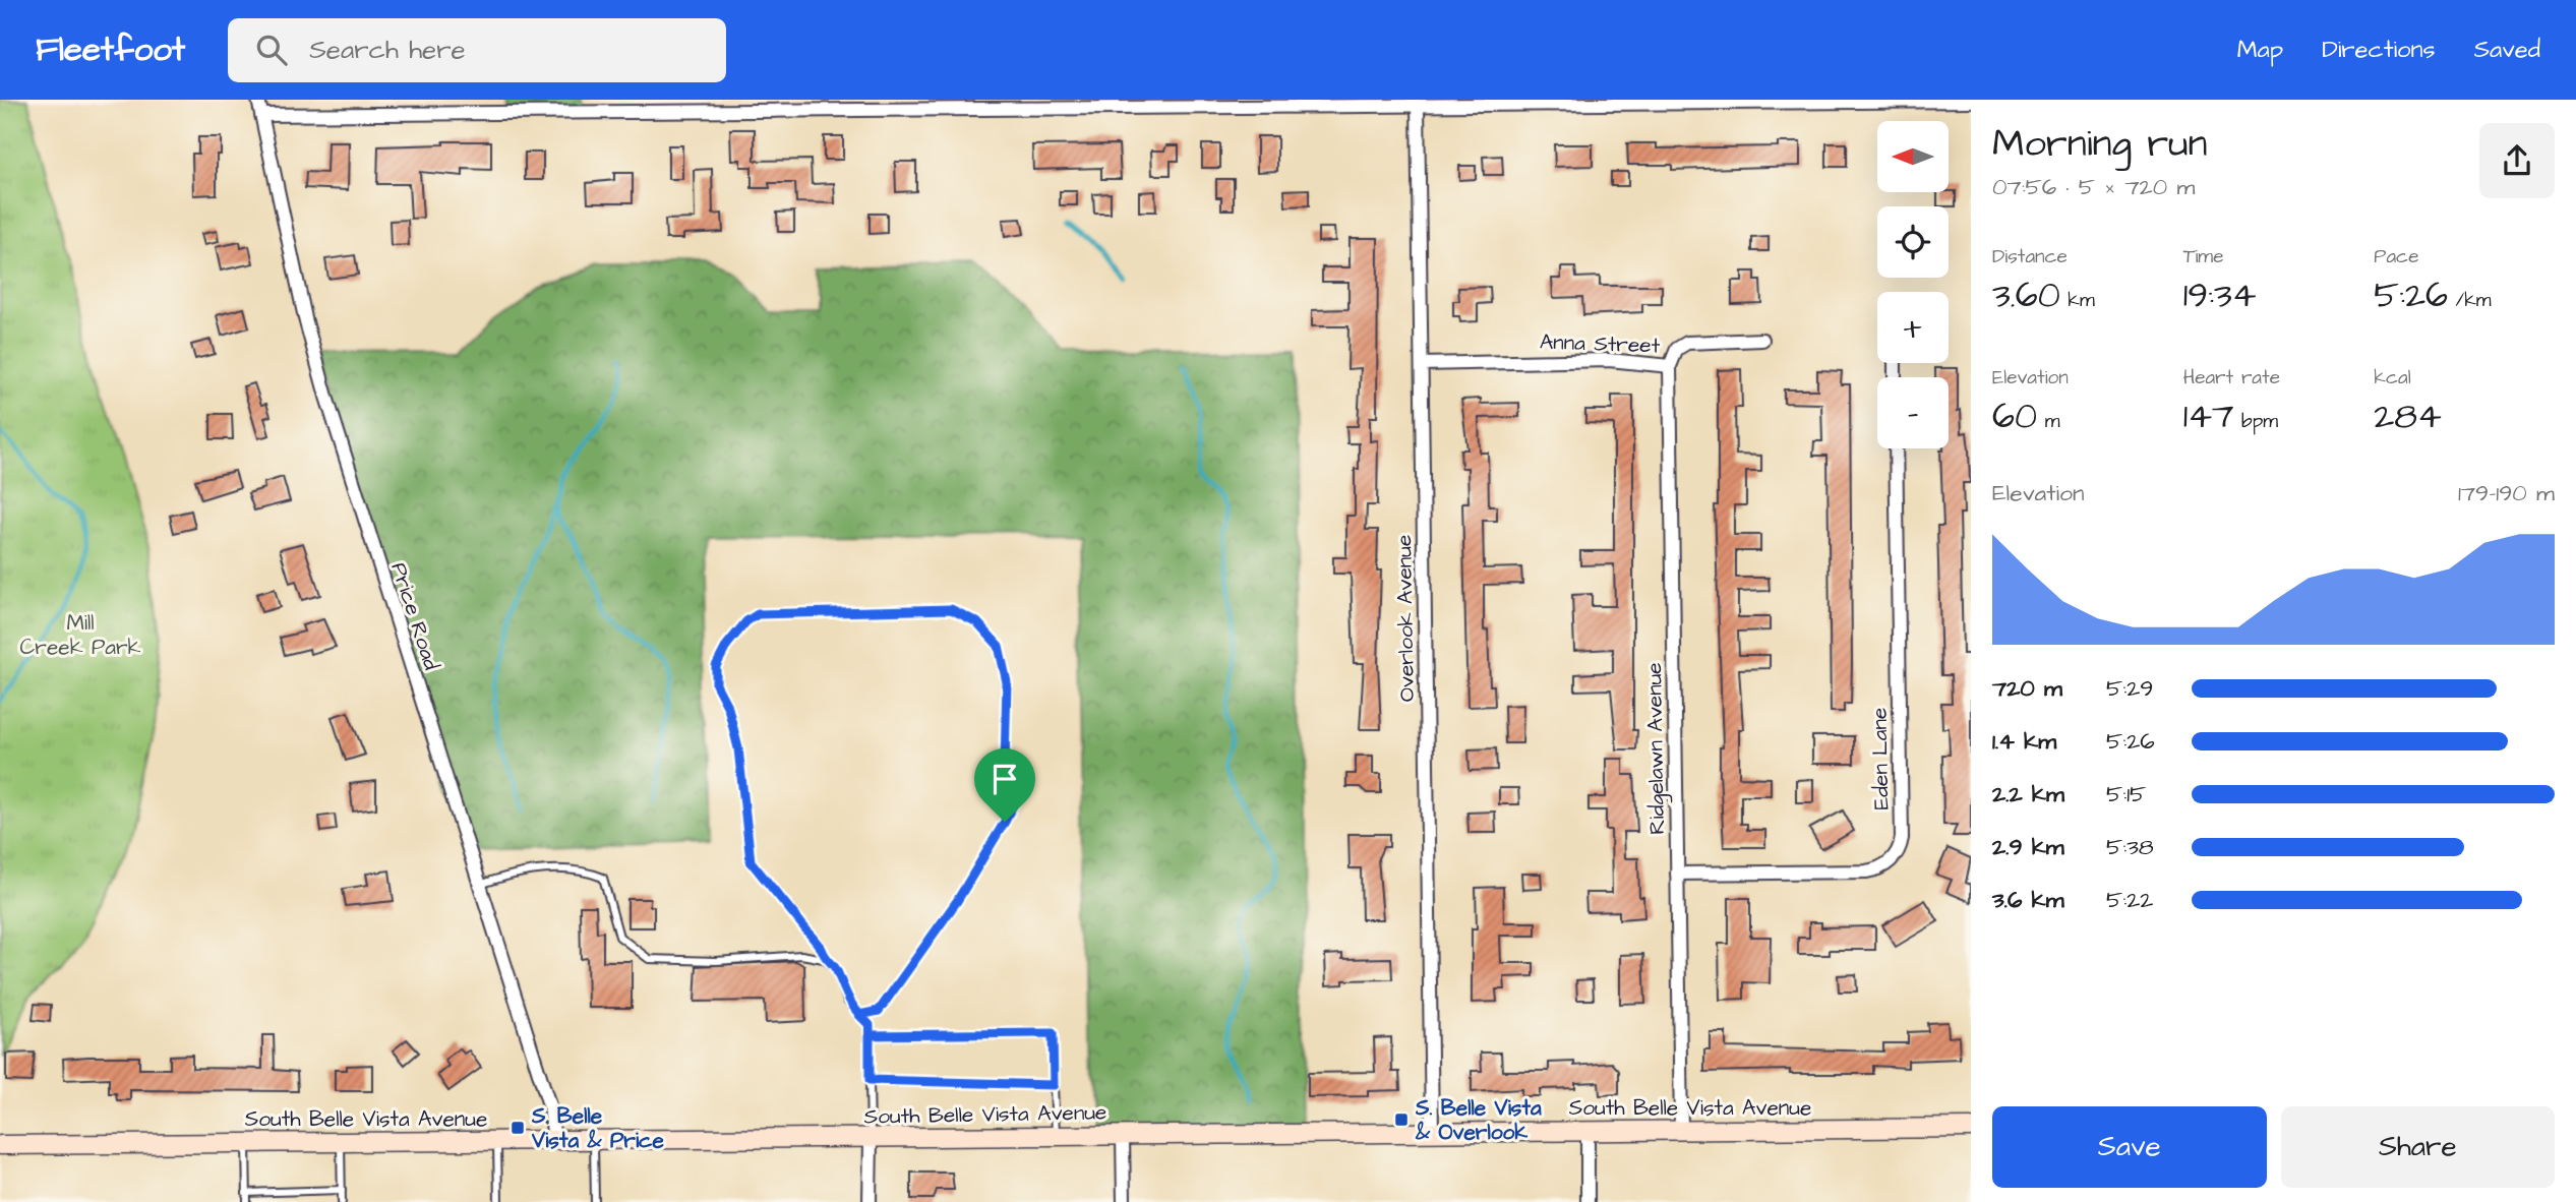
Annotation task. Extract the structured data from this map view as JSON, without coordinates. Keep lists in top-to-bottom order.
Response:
{
  "streets": {
    "street": [
      "Anna Street",
      "Price Road",
      "Overlook Avenue",
      "Ridgelawn Avenue",
      "Eden Lane",
      "South Belle Vista Avenue"
    ]
  },
  "crossings": [
    ["Anna Street", "Overlook Avenue"],
    ["Anna Street", "Ridgelawn Avenue"],
    ["Price Road", "South Belle Vista Avenue"],
    ["Overlook Avenue", "South Belle Vista Avenue"],
    ["Ridgelawn Avenue", "Eden Lane"],
    ["Ridgelawn Avenue", "South Belle Vista Avenue"]
  ],
  "parks": ["Mill Creek Park"],
  "places": {
    "transit": ["S. Belle Vista & Overlook", "S. Belle Vista & Price"]
  },
  "north": "left",
  "page": {
    "header": "Fleetfoot",
    "search": "Search here",
    "nav": ["Map", "Directions", "Saved"],
    "heading": ["Morning run", "07:56 · 5 × 720 m"],
    "map_buttons": ["+", "−"],
    "stats": [
      ["Distance", "3.60 km"],
      ["Time", "19:34"],
      ["Pace", "5:26 /km"],
      ["Elevation", "60 m"],
      ["Heart rate", "147 bpm"],
      ["kcal", "284"]
    ],
    "chart": ["Elevation", "179–190 m"],
    "list": [
      {
        "name": "720 m",
        "note": "5:29"
      },
      {
        "name": "1.4 km",
        "note": "5:26"
      },
      {
        "name": "2.2 km",
        "note": "5:15"
      },
      {
        "name": "2.9 km",
        "note": "5:38"
      },
      {
        "name": "3.6 km",
        "note": "5:22"
      }
    ],
    "buttons": ["Save", "Share"]
  }
}
